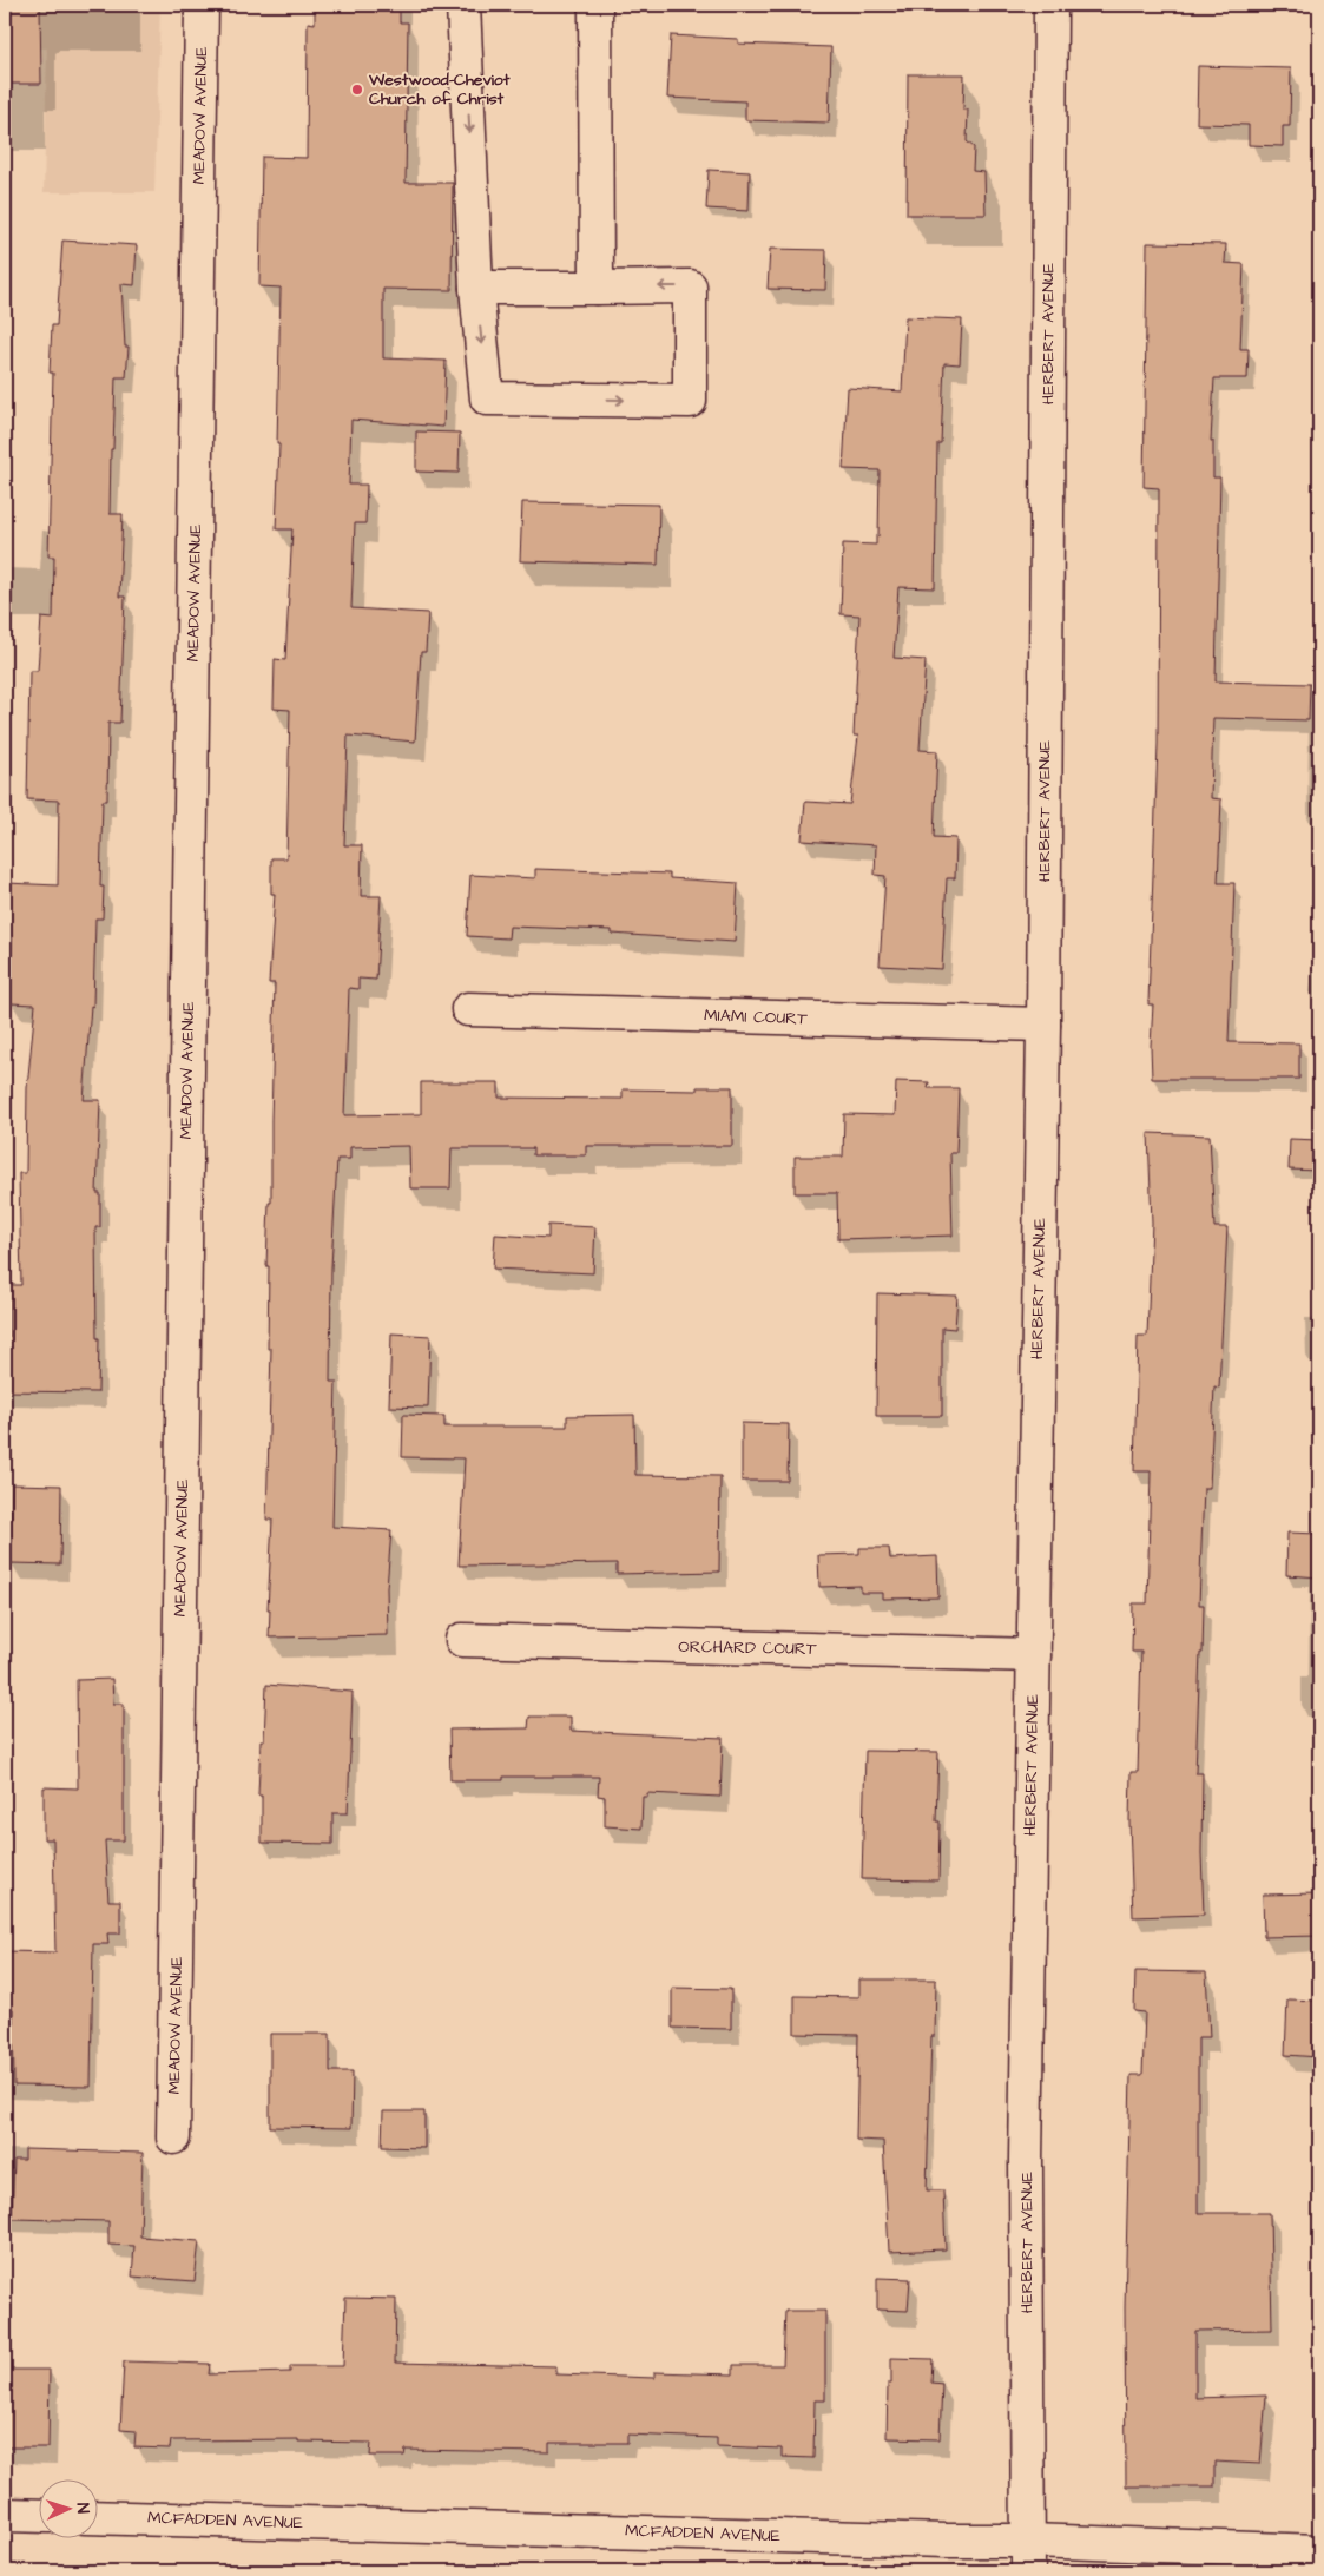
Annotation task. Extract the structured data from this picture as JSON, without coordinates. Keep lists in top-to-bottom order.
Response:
{
  "streets": {
    "street": [
      "MEADOW AVENUE",
      "HERBERT AVENUE",
      "MIAMI COURT",
      "ORCHARD COURT",
      "MCFADDEN AVENUE"
    ]
  },
  "crossings": [
    ["HERBERT AVENUE", "MIAMI COURT"],
    ["HERBERT AVENUE", "ORCHARD COURT"],
    ["HERBERT AVENUE", "MCFADDEN AVENUE"]
  ],
  "places": ["Westwood-Cheviot Church of Christ"],
  "north": "right"
}
